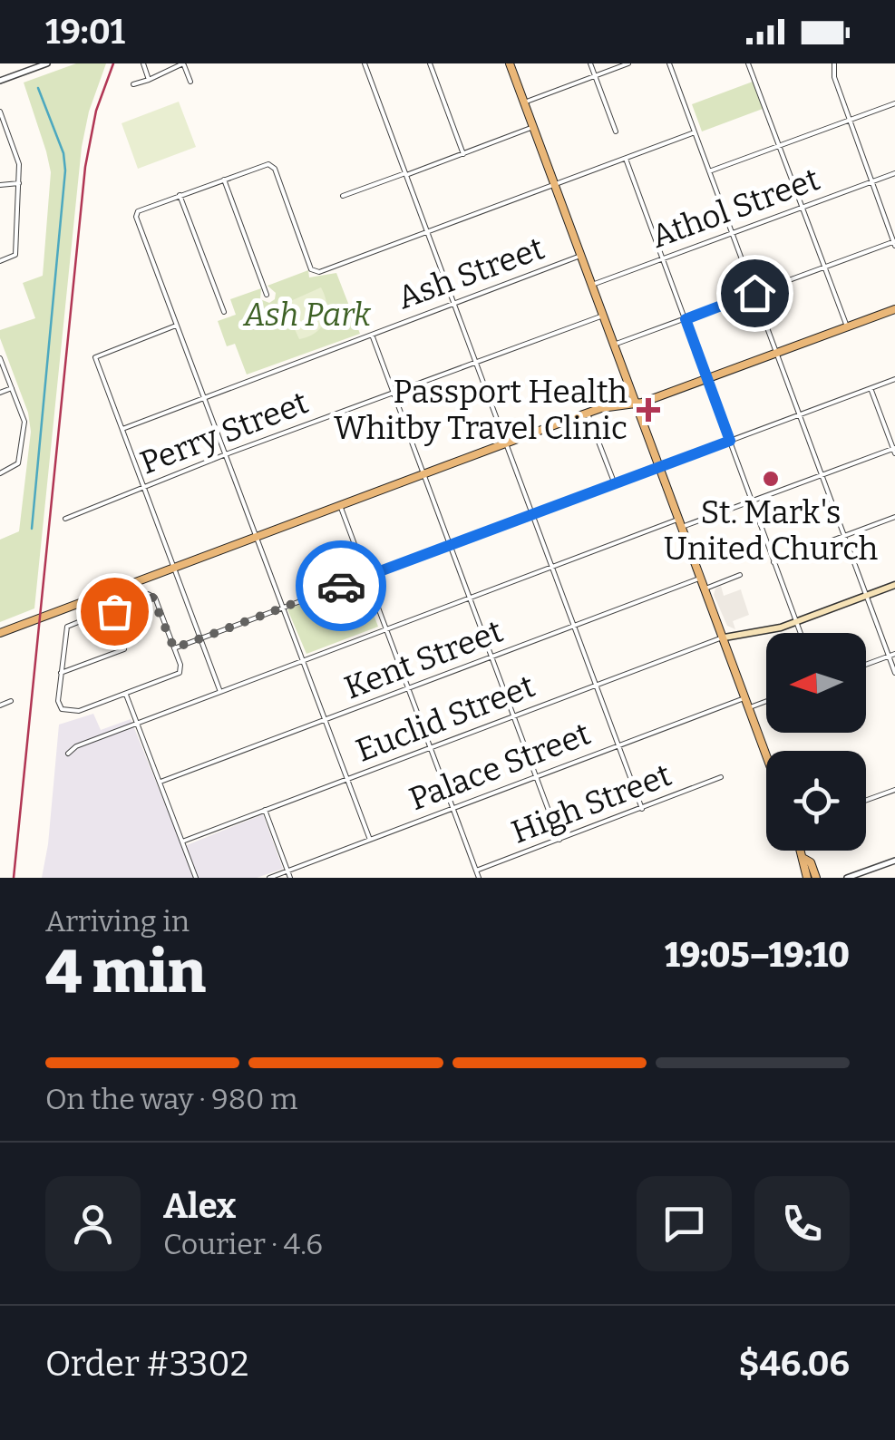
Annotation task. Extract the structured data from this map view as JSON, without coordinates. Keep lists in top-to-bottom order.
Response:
{
  "streets": {
    "street": [
      "Athol Street",
      "Ash Street",
      "Perry Street",
      "Kent Street",
      "Euclid Street",
      "Palace Street",
      "High Street"
    ]
  },
  "parks": ["Ash Park"],
  "places": {
    "health": ["Passport Health Whitby Travel Clinic"],
    "other": ["St. Mark's United Church"]
  },
  "north": "left",
  "page": {
    "status": "19:01",
    "heading": ["4 min", "Arriving in", "19:05–19:10"],
    "panel": [
      "Alex",
      "Courier · 4.6",
      "Order #3302",
      "$46.06"
    ],
    "bar": "On the way · 980 m"
  }
}
